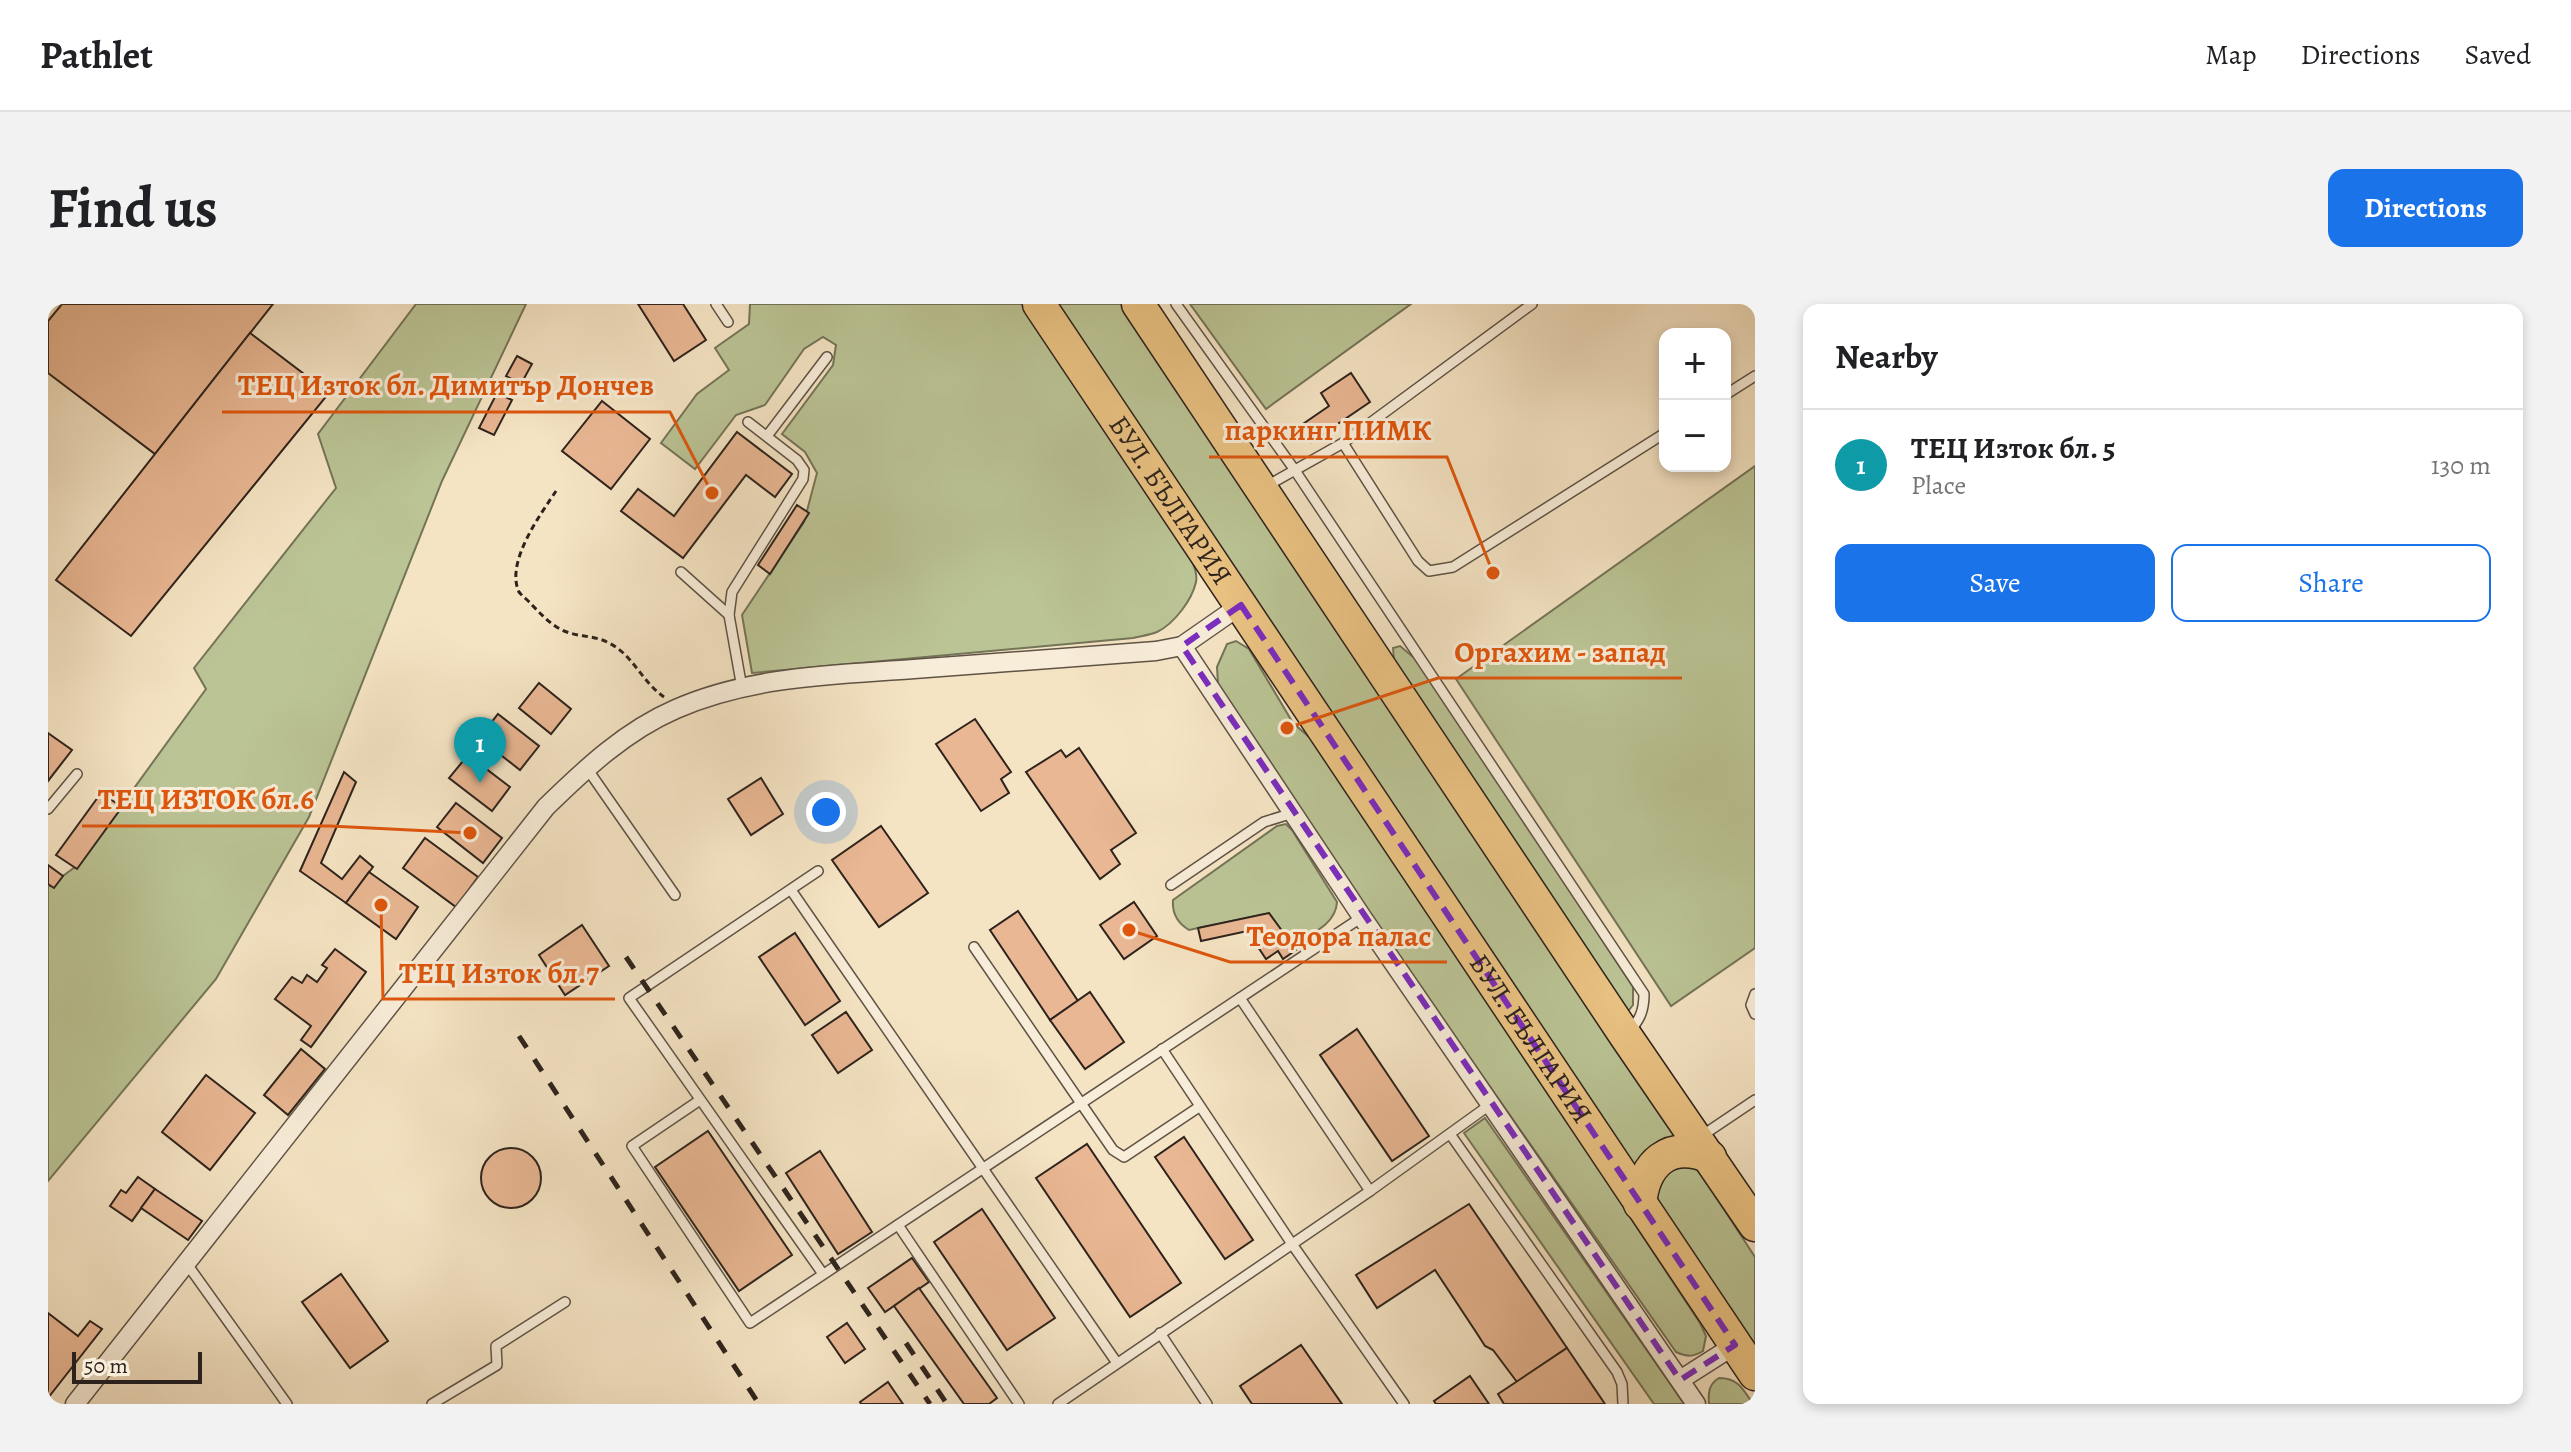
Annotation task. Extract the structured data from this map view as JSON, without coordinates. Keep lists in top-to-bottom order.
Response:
{
  "streets": {
    "highway": ["БУЛ. БЪЛГАРИЯ"]
  },
  "places": [
    "ТЕЦ Изток бл. Димитър Дончев",
    "паркинг ПИМК",
    "Оргахим - запад",
    "ТЕЦ ИЗТОК бл.6",
    "ТЕЦ Изток бл.7",
    "Теодора палас"
  ],
  "scale_bar": "50 m",
  "page": {
    "header": "Pathlet",
    "nav": ["Map", "Directions", "Saved"],
    "buttons": [
      "Directions",
      ["Save", "Share"]
    ],
    "title": "Find us",
    "heading": "Nearby",
    "map_buttons": ["+", "−"],
    "list": [
      {
        "mark": "1",
        "name": "ТЕЦ Изток бл. 5",
        "note": "Place",
        "value": "130 m"
      }
    ],
    "pins": "1",
    "scale": "50 m"
  }
}
